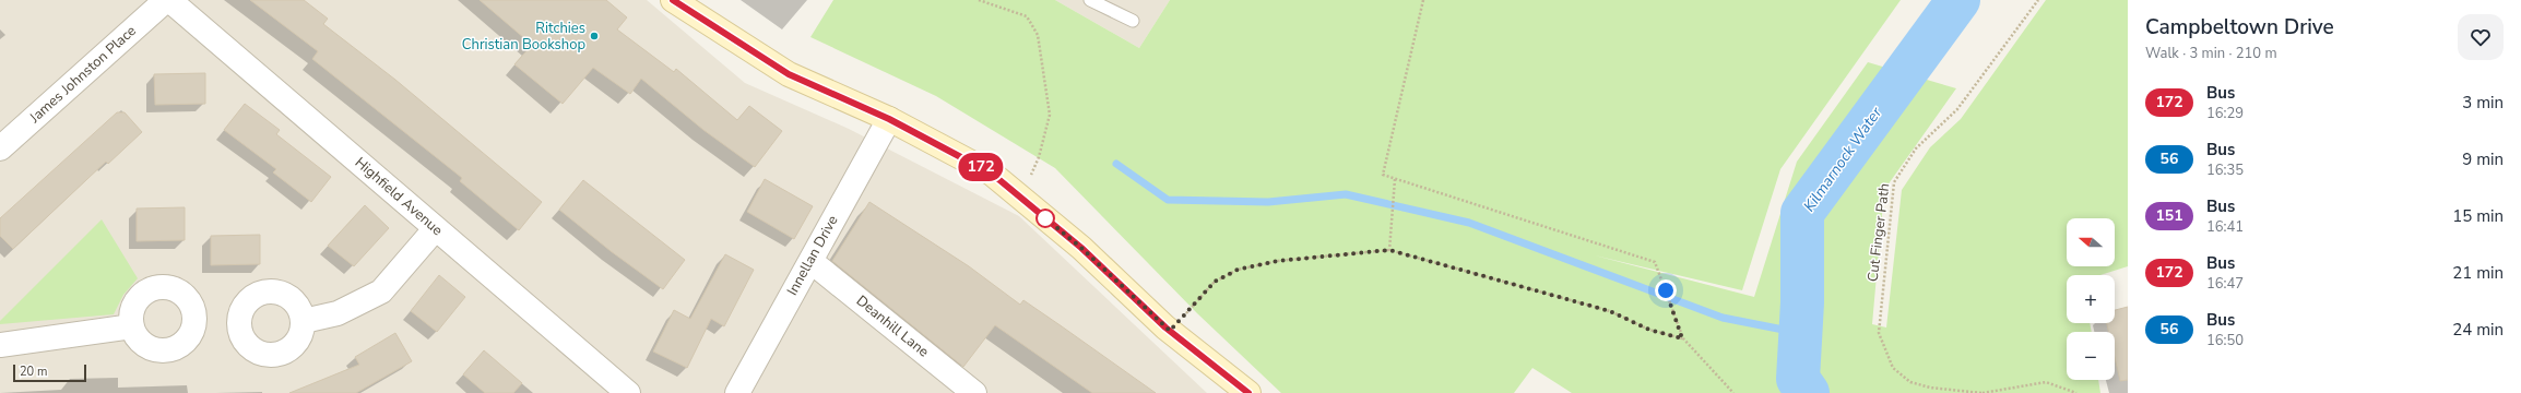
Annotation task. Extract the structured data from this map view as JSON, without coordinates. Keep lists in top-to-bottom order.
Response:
{
  "streets": {
    "street": [
      "James Johnston Place",
      "Highfield Avenue",
      "Innellan Drive",
      "Deanhill Lane"
    ],
    "path": ["Cut Finger Path"]
  },
  "crossings": [
    ["James Johnston Place", "Highfield Avenue"],
    ["Innellan Drive", "Deanhill Lane"]
  ],
  "water": ["Kilmarnock Water"],
  "places": ["Ritchies Christian Bookshop"],
  "lines": ["bus line 172"],
  "scale_bar": "20 m",
  "north": "left",
  "page": {
    "on_map": "172",
    "heading": ["Campbeltown Drive", "Walk · 3 min · 210 m"],
    "list": [
      {
        "mark": "172",
        "name": "Bus",
        "note": "16:29",
        "value": "3 min"
      },
      {
        "mark": "56",
        "name": "Bus",
        "note": "16:35",
        "value": "9 min"
      },
      {
        "mark": "151",
        "name": "Bus",
        "note": "16:41",
        "value": "15 min"
      },
      {
        "mark": "172",
        "name": "Bus",
        "note": "16:47",
        "value": "21 min"
      },
      {
        "mark": "56",
        "name": "Bus",
        "note": "16:50",
        "value": "24 min"
      }
    ],
    "map_buttons": ["+", "−"],
    "scale": "20 m"
  }
}
